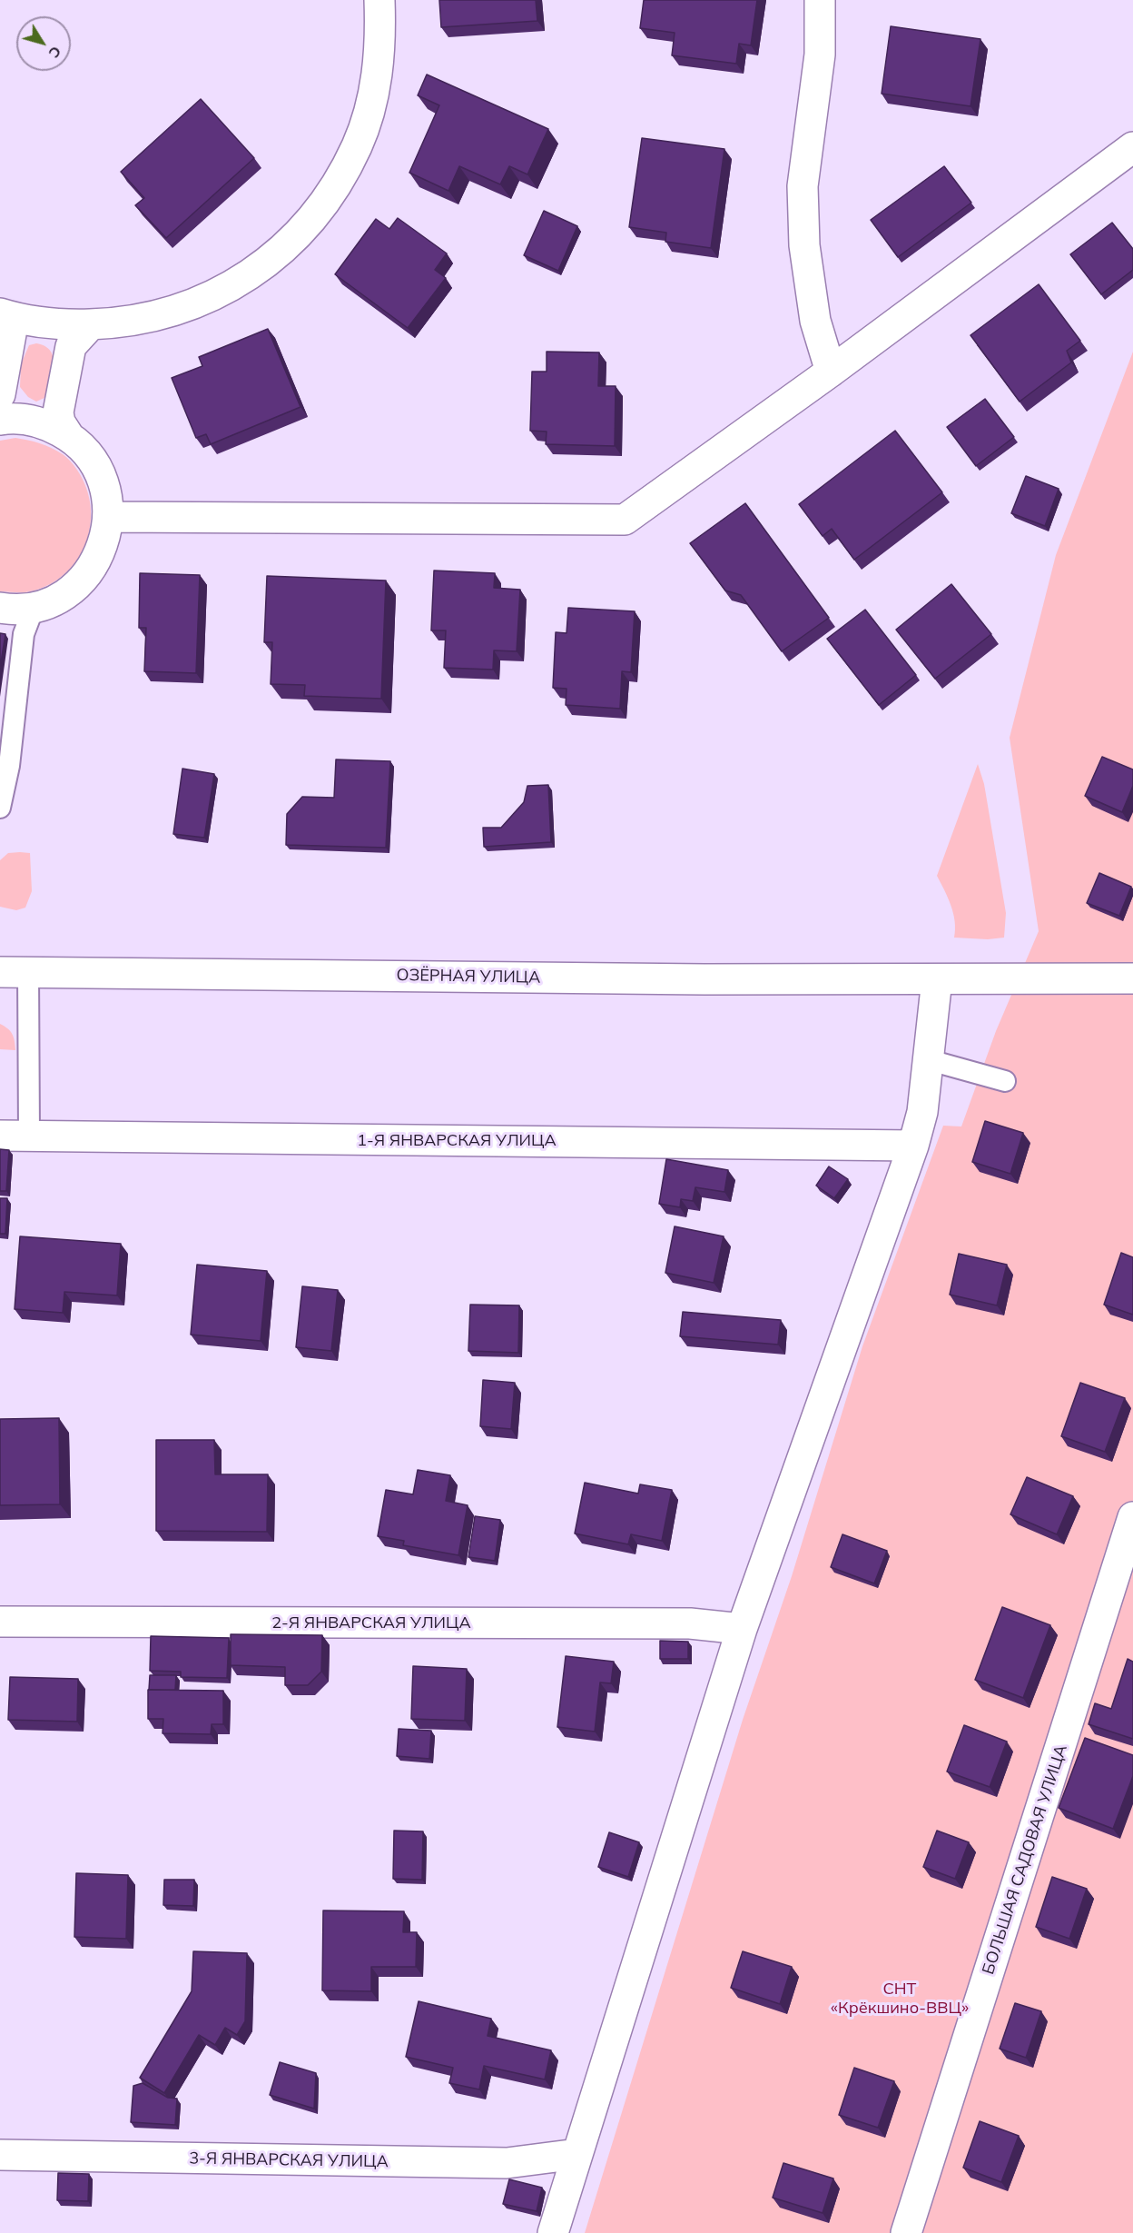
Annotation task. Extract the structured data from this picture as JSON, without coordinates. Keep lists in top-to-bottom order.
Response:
{
  "streets": {
    "street": [
      "ОЗЁРНАЯ УЛИЦА",
      "1-Я ЯНВАРСКАЯ УЛИЦА",
      "2-Я ЯНВАРСКАЯ УЛИЦА",
      "БОЛЬШАЯ САДОВАЯ УЛИЦА",
      "3-Я ЯНВАРСКАЯ УЛИЦА"
    ]
  },
  "parks": ["СНТ «Крёкшино-ВВЦ»"],
  "north": "bottom right"
}
